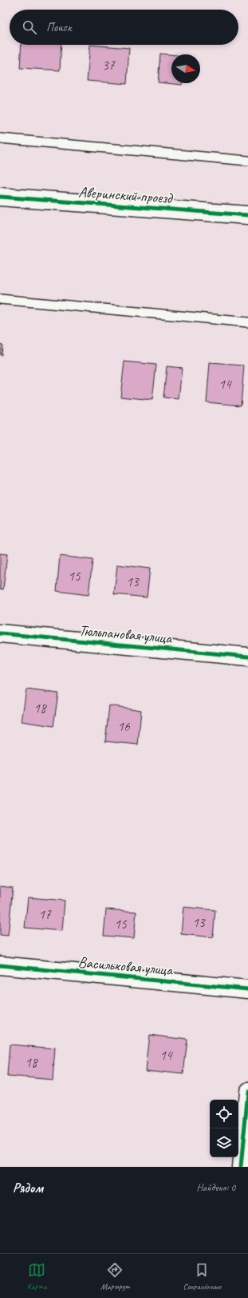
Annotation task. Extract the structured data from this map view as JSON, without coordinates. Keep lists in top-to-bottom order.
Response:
{
  "streets": {
    "street": ["Аверинский проезд", "Тюльпановая улица", "Васильковая улица"]
  },
  "house_numbers": [
    "37",
    "14",
    "15",
    "13",
    "18",
    "16",
    "17",
    "13",
    "15",
    "14",
    "18"
  ],
  "north": "right",
  "page": {
    "search": "Поиск",
    "heading": ["Рядом", "Найдено: 0"],
    "nav": ["Карта", "Маршрут", "Сохранённые"]
  }
}
